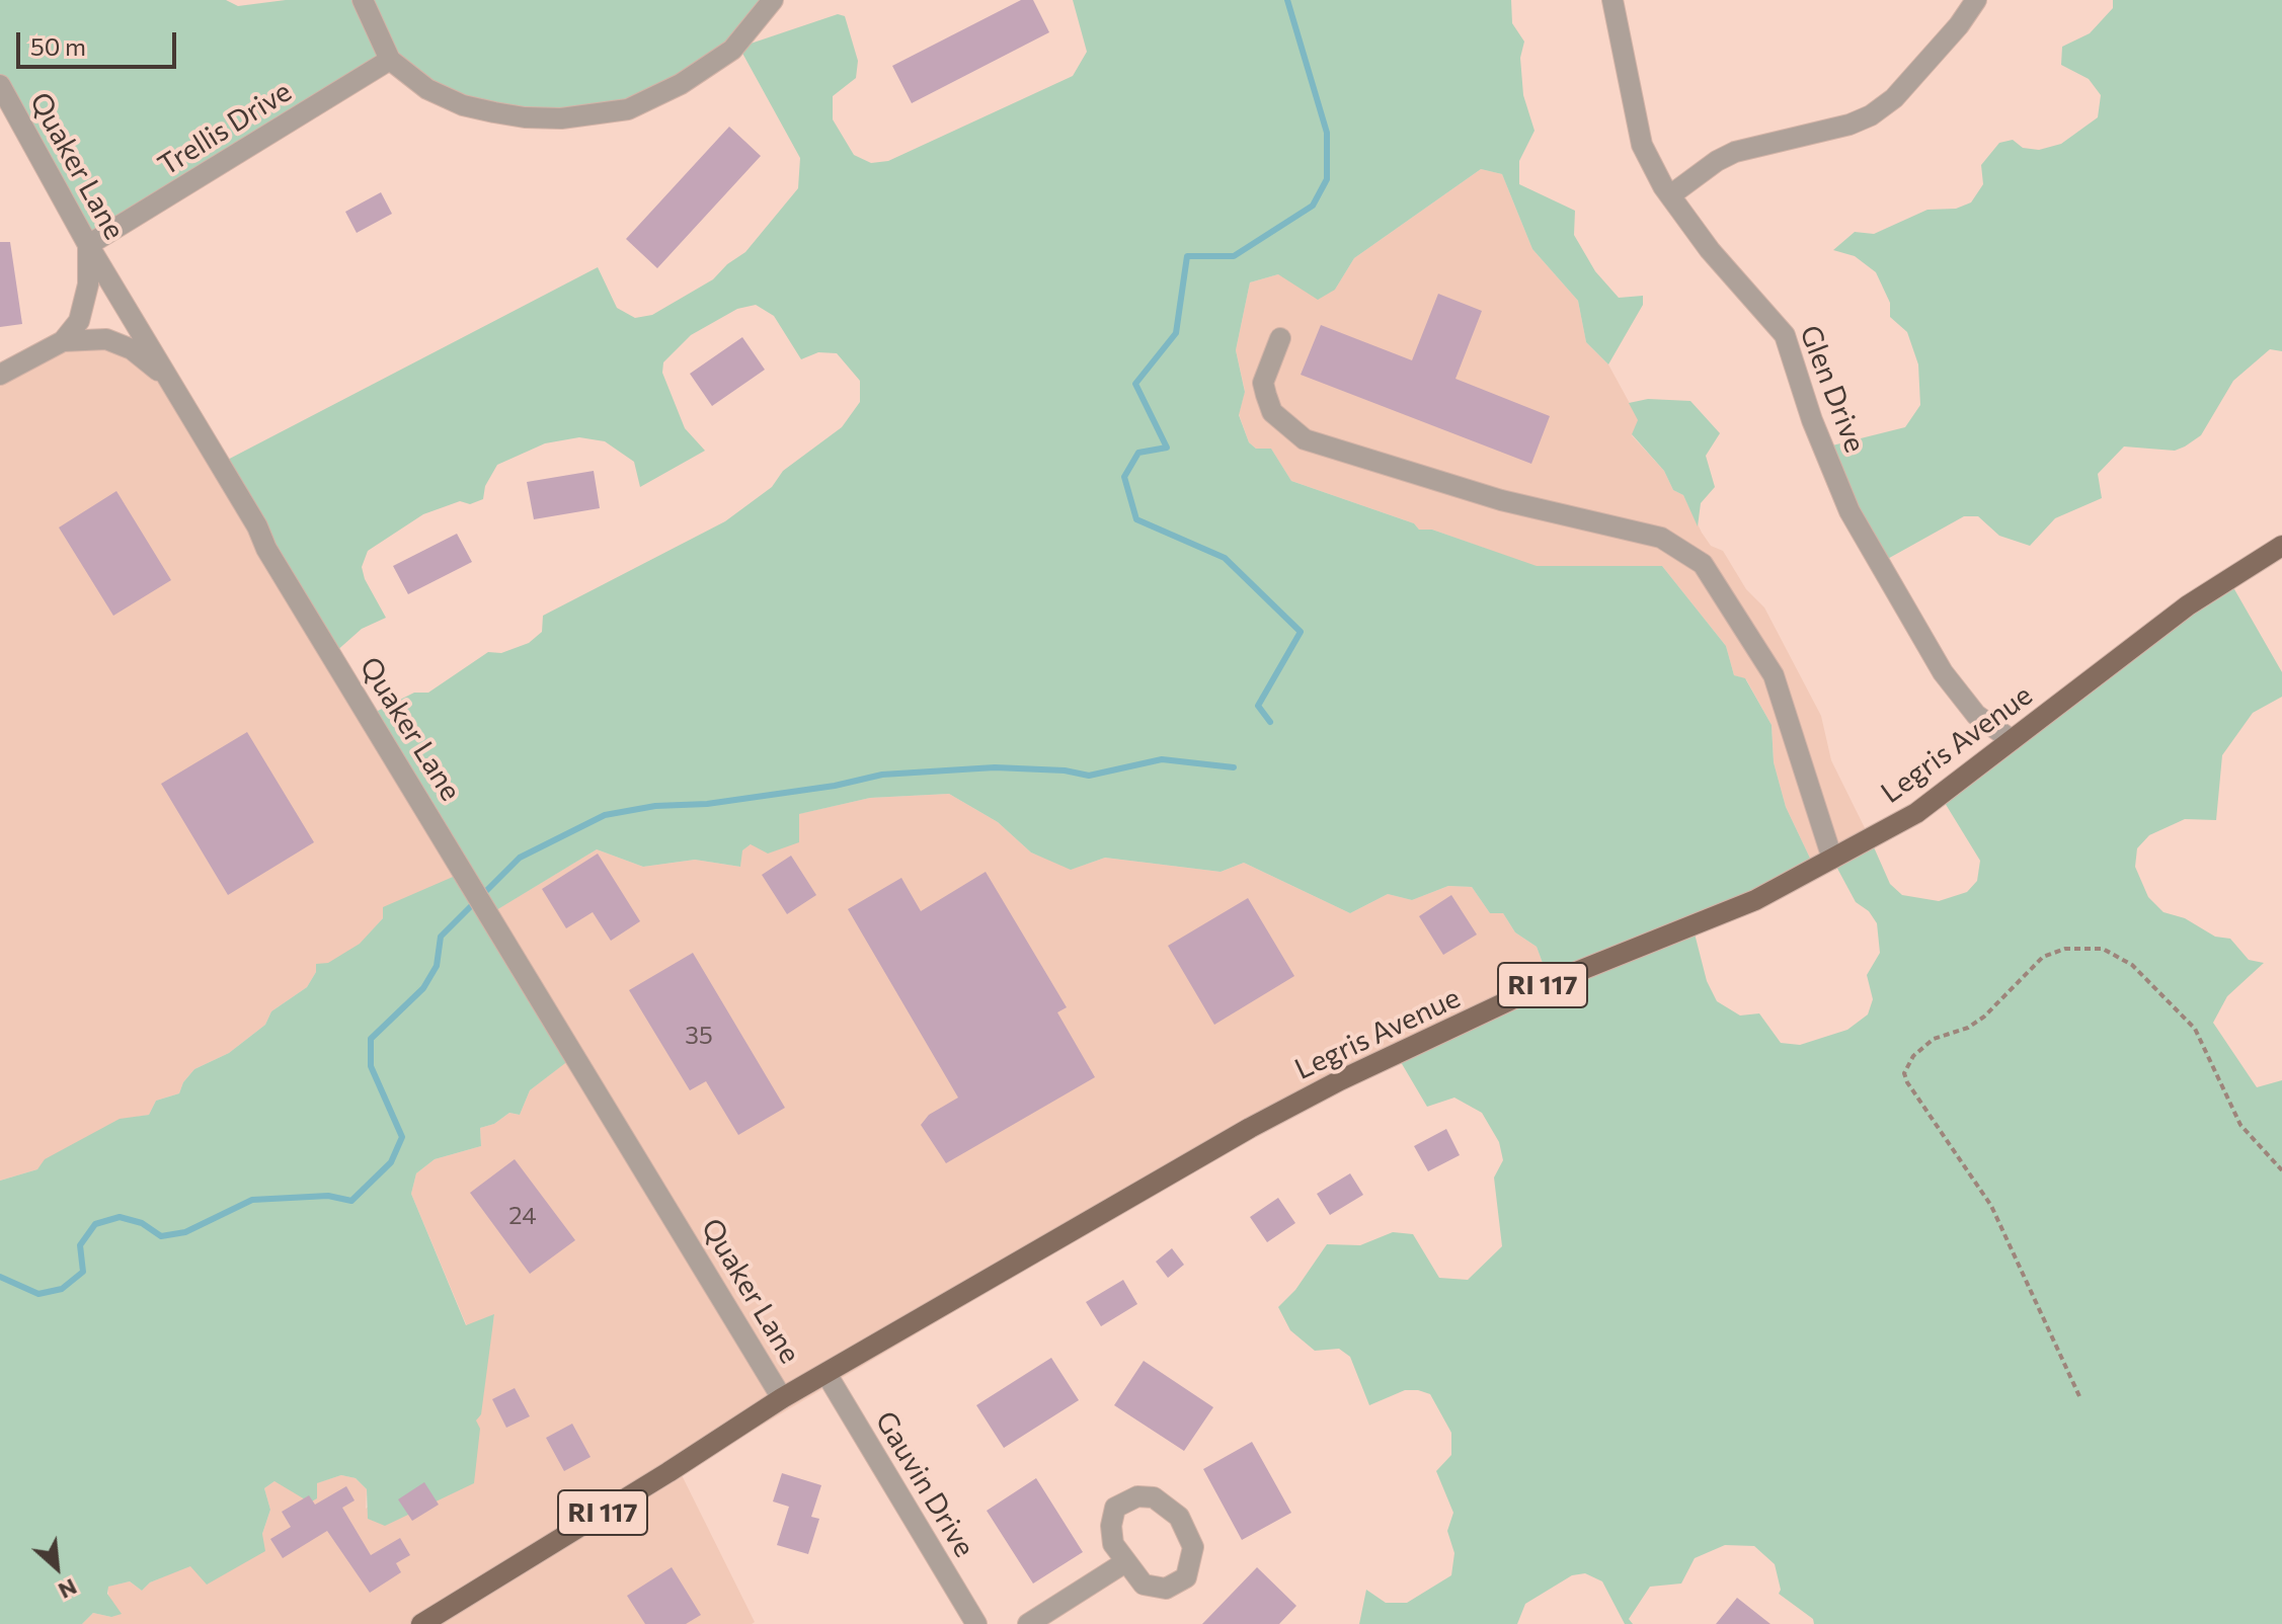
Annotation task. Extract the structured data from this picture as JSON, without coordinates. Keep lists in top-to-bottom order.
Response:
{
  "streets": {
    "main road": ["Legris Avenue", "RI 117"],
    "street": [
      "Trellis Drive",
      "Quaker Lane",
      "Glen Drive",
      "Gauvin Drive"
    ]
  },
  "crossings": [
    ["Trellis Drive", "Quaker Lane"],
    ["Quaker Lane", "Legris Avenue"],
    ["Quaker Lane", "RI 117"],
    ["Glen Drive", "Legris Avenue"],
    ["Legris Avenue", "RI 117"],
    ["Legris Avenue", "Gauvin Drive"]
  ],
  "house_numbers": ["35", "24"],
  "scale_bar": "50 m",
  "north": "bottom right"
}
